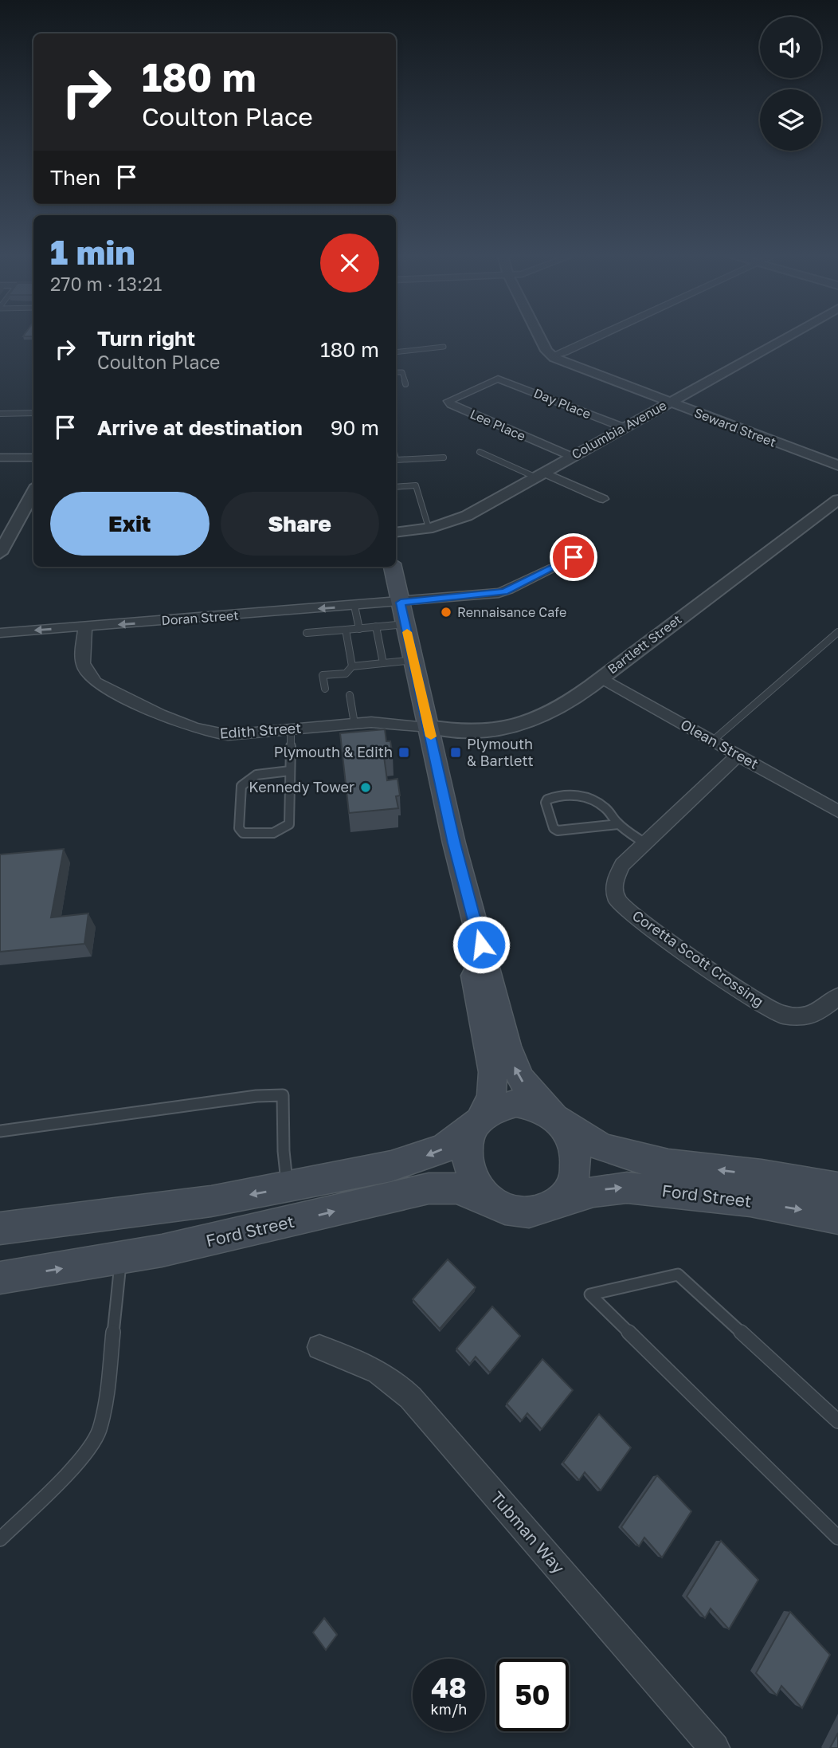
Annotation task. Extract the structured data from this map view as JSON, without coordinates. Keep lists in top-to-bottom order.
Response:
{
  "streets": {
    "main road": ["Ford Street"],
    "street": [
      "Day Place",
      "Lee Place",
      "Seward Street",
      "Columbia Avenue",
      "Doran Street",
      "Bartlett Street",
      "Edith Street",
      "Olean Street",
      "Coretta Scott Crossing",
      "Tubman Way"
    ]
  },
  "crossings": [
    ["Day Place", "Lee Place"],
    ["Day Place", "Columbia Avenue"],
    ["Lee Place", "Columbia Avenue"],
    ["Seward Street", "Columbia Avenue"],
    ["Doran Street", "Edith Street"],
    ["Bartlett Street", "Edith Street"],
    ["Bartlett Street", "Olean Street"],
    ["Olean Street", "Coretta Scott Crossing"]
  ],
  "one_way": ["Doran Street"],
  "places": {
    "other": ["Rennaisance Cafe", "Kennedy Tower"],
    "transit": ["Plymouth & Edith", "Plymouth & Bartlett"]
  },
  "page": {
    "turn": ["180 m", "Coulton Place"],
    "then": "Then",
    "heading": ["1 min", "270 m · 13:21"],
    "list": [
      {
        "name": "Turn right",
        "note": "Coulton Place",
        "value": "180 m"
      },
      {
        "name": "Arrive at destination",
        "value": "90 m"
      }
    ],
    "buttons": ["Exit", "Share"],
    "speed": "48 km/h",
    "limit": "50"
  }
}
